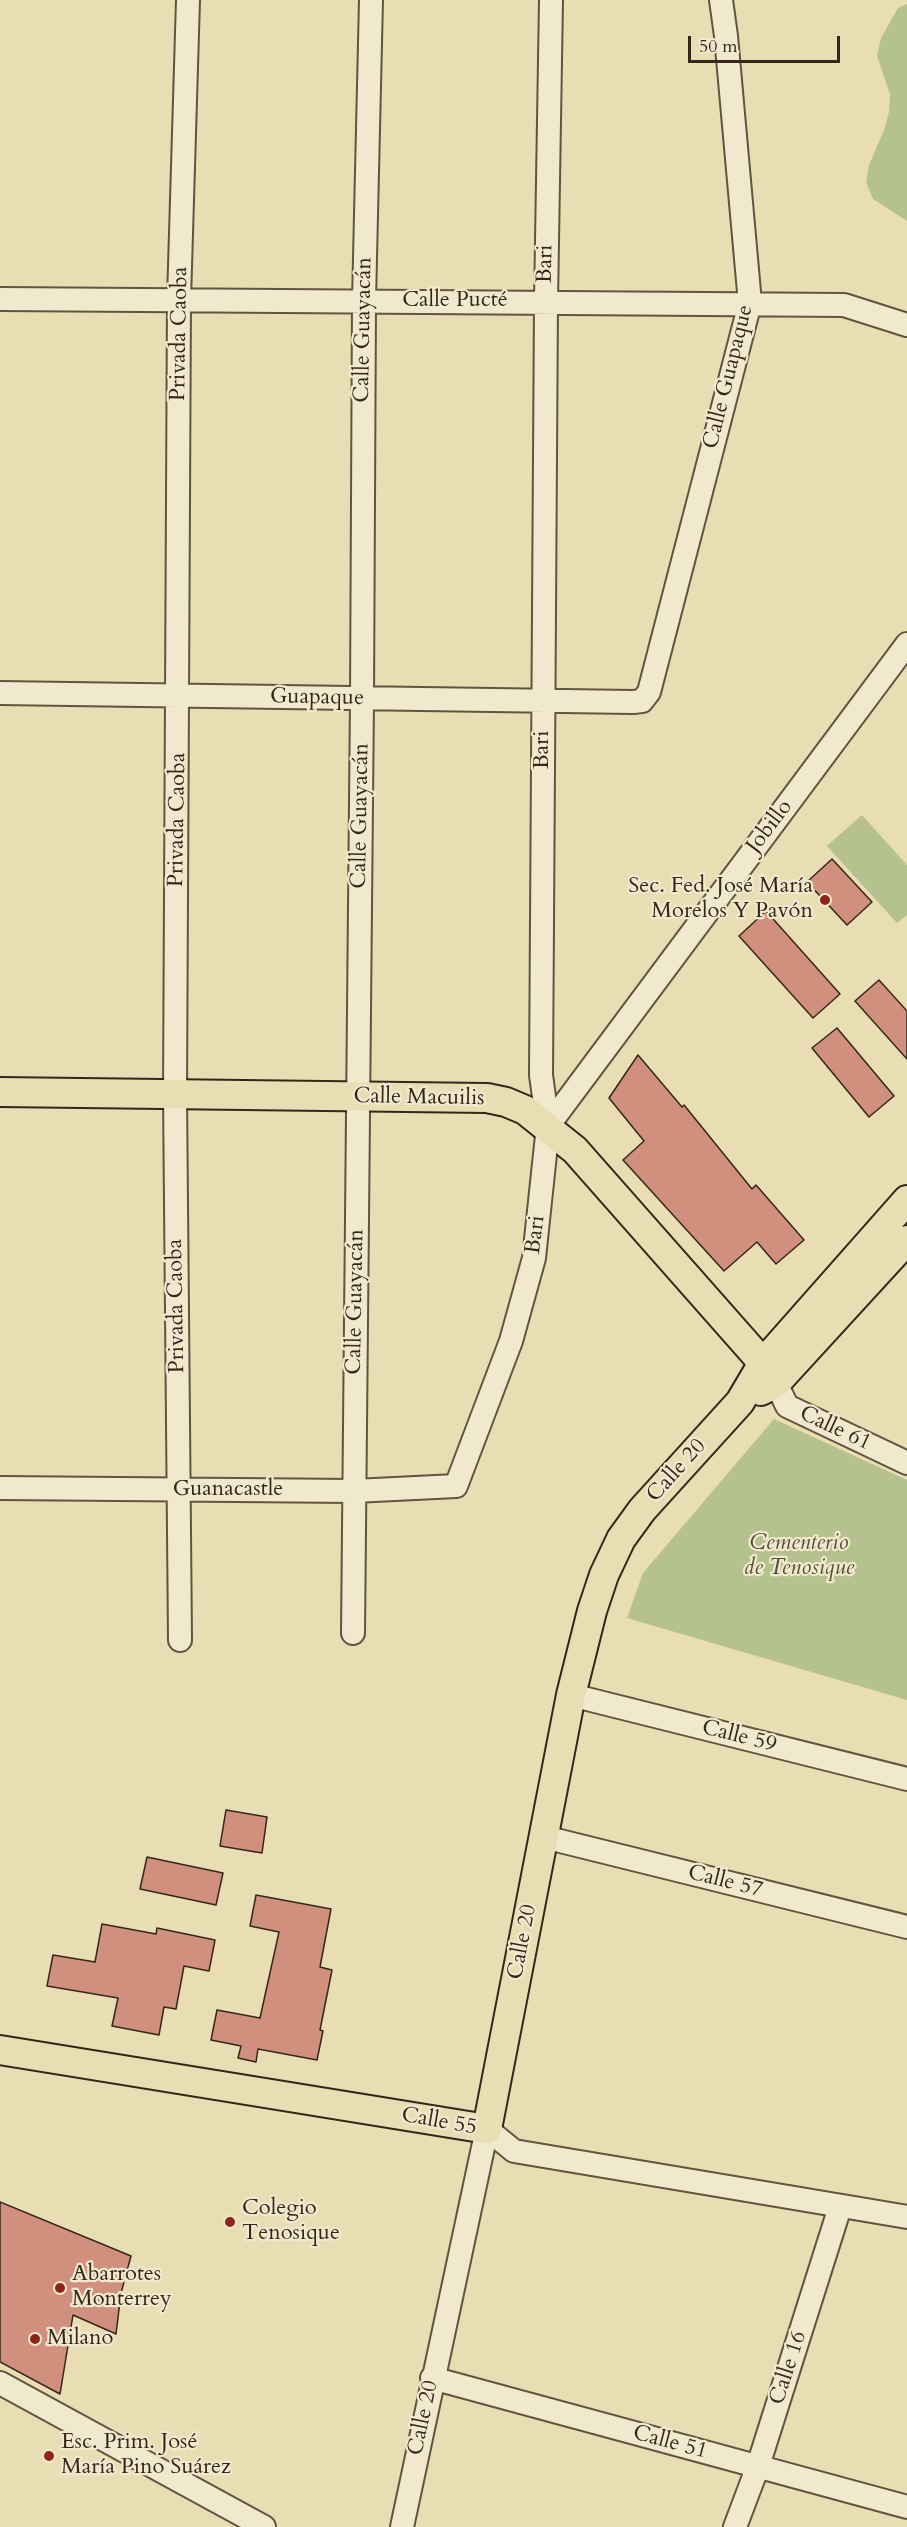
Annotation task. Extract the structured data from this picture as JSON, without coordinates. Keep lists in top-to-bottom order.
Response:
{
  "streets": {
    "main road": ["Calle Macuilis", "Calle 20", "Calle 55"],
    "street": [
      "Bari",
      "Calle Pucté",
      "Calle Guayacán",
      "Privada Caoba",
      "Calle Guapaque",
      "Guapaque",
      "Jobillo",
      "Calle 61",
      "Guanacastle",
      "Calle 59",
      "Calle 57",
      "Calle 16",
      "Calle 51"
    ]
  },
  "crossings": [
    ["Bari", "Calle Pucté"],
    ["Bari", "Guapaque"],
    ["Bari", "Jobillo"],
    ["Bari", "Calle Macuilis"],
    ["Bari", "Guanacastle"],
    ["Calle Pucté", "Calle Guayacán"],
    ["Calle Pucté", "Privada Caoba"],
    ["Calle Pucté", "Calle Guapaque"],
    ["Calle Guayacán", "Guapaque"],
    ["Calle Guayacán", "Calle Macuilis"],
    ["Calle Guayacán", "Guanacastle"],
    ["Privada Caoba", "Guapaque"],
    ["Privada Caoba", "Calle Macuilis"],
    ["Privada Caoba", "Guanacastle"],
    ["Calle Guapaque", "Guapaque"],
    ["Jobillo", "Calle Macuilis"],
    ["Calle Macuilis", "Calle 61"],
    ["Calle Macuilis", "Calle 20"],
    ["Calle 61", "Calle 20"],
    ["Calle 20", "Calle 59"],
    ["Calle 20", "Calle 57"],
    ["Calle 20", "Calle 55"],
    ["Calle 20", "Calle 51"],
    ["Calle 55", "Calle 16"],
    ["Calle 16", "Calle 51"]
  ],
  "parks": ["Cementerio de Tenosique"],
  "places": [
    "Sec. Fed. José María Morelos Y Pavón",
    "Colegio Tenosique",
    "Abarrotes Monterrey",
    "Milano",
    "Esc. Prim. José María Pino Suárez"
  ],
  "scale_bar": "50 m"
}
